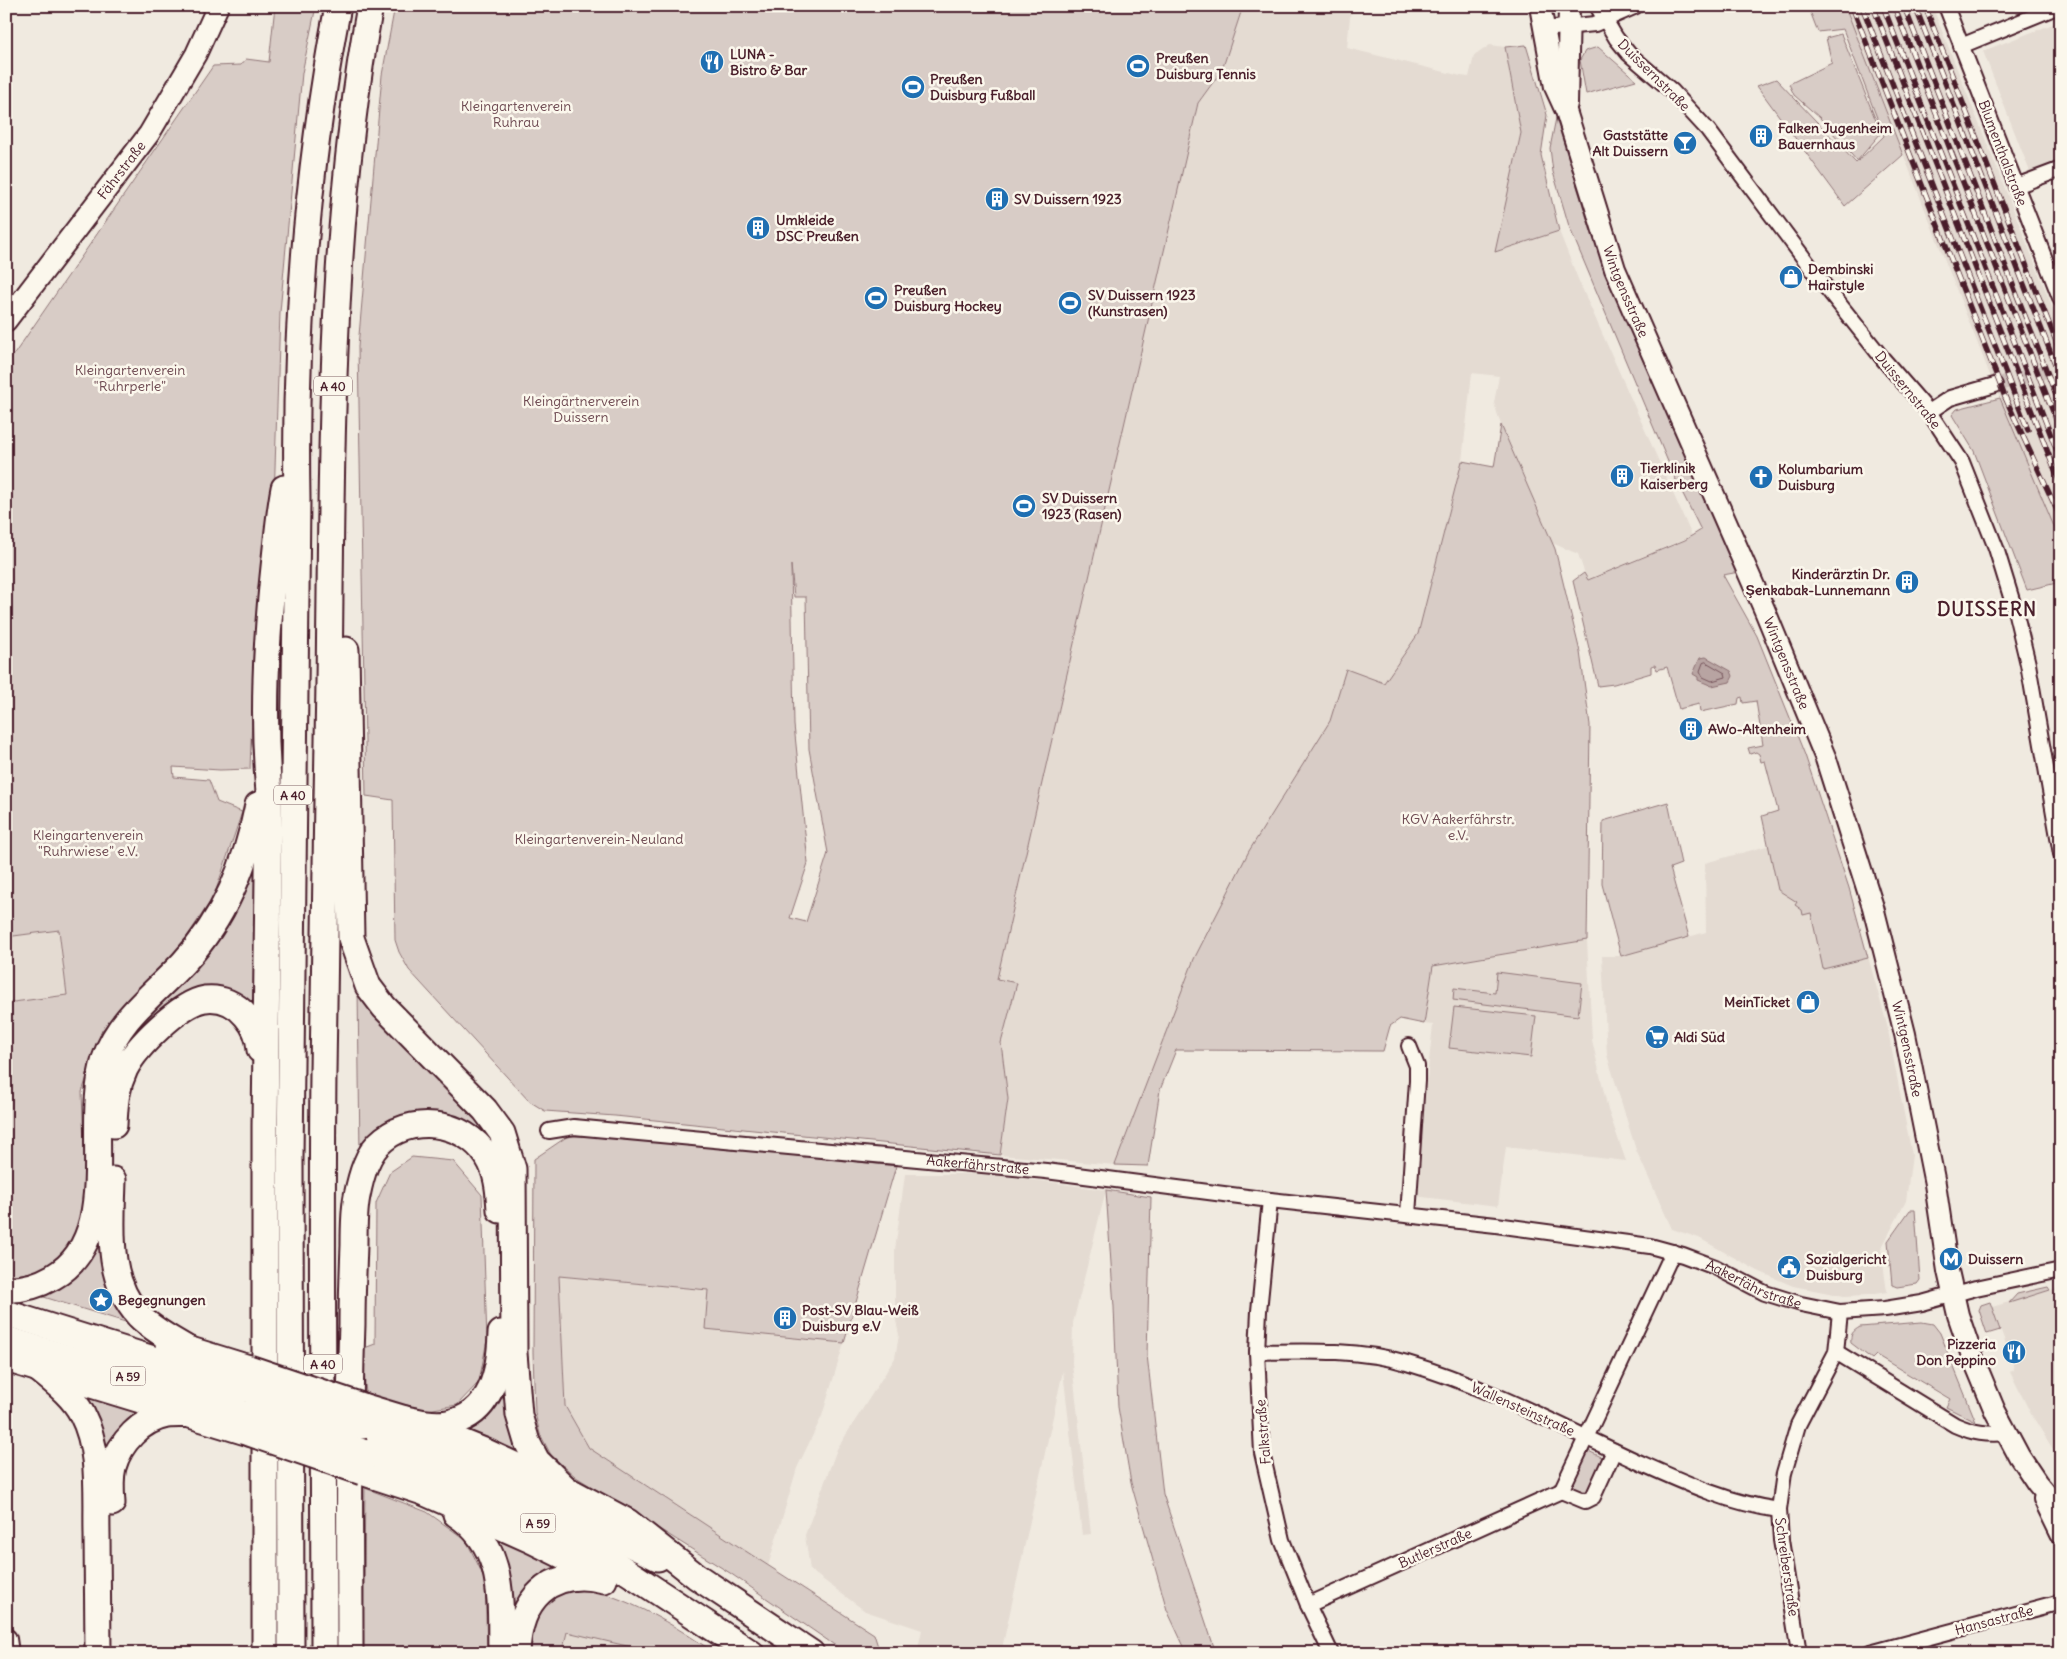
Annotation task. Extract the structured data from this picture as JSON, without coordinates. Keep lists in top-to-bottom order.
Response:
{
  "streets": {
    "highway": ["A 40", "A 59"],
    "main road": ["Fährstraße", "Wintgensstraße"],
    "street": [
      "Duissernstraße",
      "Blumenthalstraße",
      "Aakerfährstraße",
      "Wallensteinstraße",
      "Falkstraße",
      "Butlerstraße",
      "Schreiberstraße",
      "Hansastraße"
    ]
  },
  "crossings": [
    ["Wintgensstraße", "Aakerfährstraße"],
    ["Aakerfährstraße", "Falkstraße"],
    ["Aakerfährstraße", "Schreiberstraße"],
    ["Wallensteinstraße", "Falkstraße"],
    ["Wallensteinstraße", "Schreiberstraße"],
    ["Falkstraße", "Butlerstraße"]
  ],
  "districts": ["DUISSERN"],
  "parks": [
    "Kleingartenverein Ruhrau",
    "Kleingartenverein \"Ruhrperle\"",
    "Kleingärtnerverein Duissern",
    "KGV Aakerfährstr. e.V.",
    "Kleingartenverein \"Ruhrwiese\" e.V.",
    "Kleingartenverein-Neuland"
  ],
  "places": {
    "restaurant": ["LUNA - Bistro & Bar", "Pizzeria Don Peppino"],
    "sports": [
      "Preußen Duisburg Tennis",
      "Preußen Duisburg Fußball",
      "Preußen Duisburg Hockey",
      "SV Duissern 1923 (Kunstrasen)",
      "SV Duissern 1923 (Rasen)"
    ],
    "building": [
      "Falken Jugenheim Bauernhaus",
      "SV Duissern 1923",
      "Umkleide DSC Preußen",
      "Tierklinik Kaiserberg",
      "Kinderärztin Dr. Şenkabak-Lunnemann",
      "AWo-Altenheim",
      "Post-SV Blau-Weiß Duisburg e.V"
    ],
    "bar": ["Gaststätte Alt Duissern"],
    "shop": ["Dembinski Hairstyle", "MeinTicket"],
    "church": ["Kolumbarium Duisburg"],
    "supermarket": ["Aldi Süd"],
    "metro station": ["Duissern"],
    "public building": ["Sozialgericht Duisburg"],
    "place": ["Begegnungen"]
  }
}
